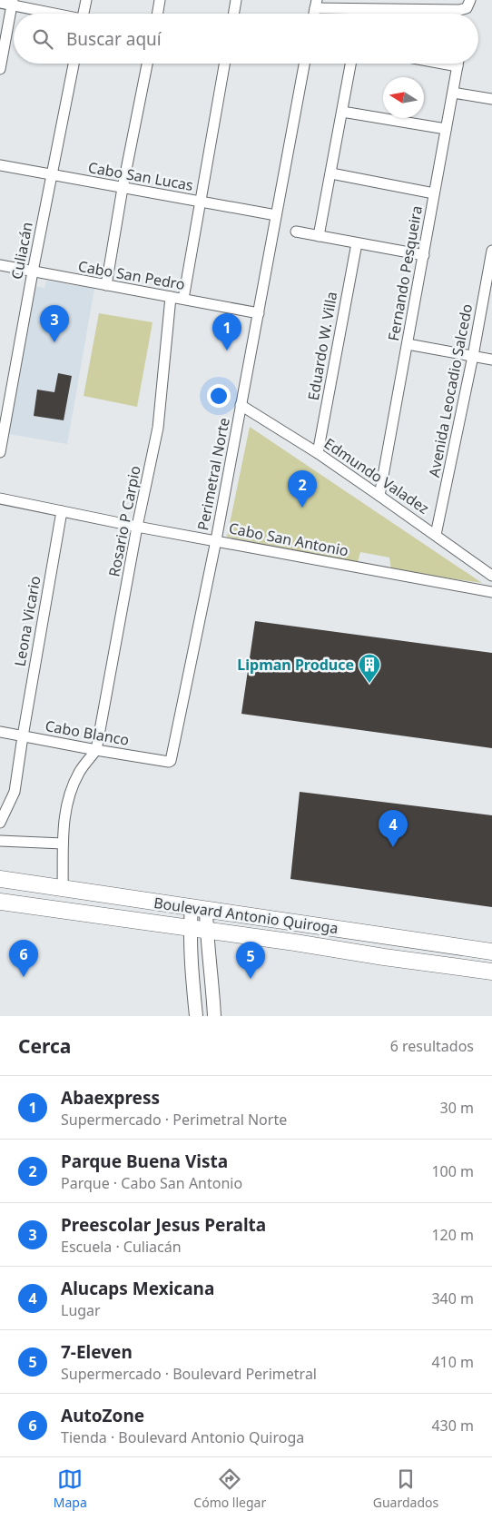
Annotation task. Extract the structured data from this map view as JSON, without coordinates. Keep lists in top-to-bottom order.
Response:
{
  "streets": {
    "main road": ["Boulevard Antonio Quiroga"],
    "street": [
      "Cabo San Lucas",
      "Culiacán",
      "Fernando Pesqueira",
      "Cabo San Pedro",
      "Eduardo W. Villa",
      "Avenida Leocadio Salcedo",
      "Perimetral Norte",
      "Edmundo Valadez",
      "Rosario P Carpio",
      "Cabo San Antonio",
      "Leona Vicario",
      "Cabo Blanco"
    ]
  },
  "crossings": [
    ["Cabo San Lucas", "Culiacán"],
    ["Cabo San Lucas", "Perimetral Norte"],
    ["Culiacán", "Cabo San Pedro"],
    ["Fernando Pesqueira", "Edmundo Valadez"],
    ["Cabo San Pedro", "Perimetral Norte"],
    ["Cabo San Pedro", "Rosario P Carpio"],
    ["Eduardo W. Villa", "Edmundo Valadez"],
    ["Avenida Leocadio Salcedo", "Edmundo Valadez"],
    ["Perimetral Norte", "Edmundo Valadez"],
    ["Perimetral Norte", "Cabo San Antonio"],
    ["Perimetral Norte", "Cabo Blanco"],
    ["Rosario P Carpio", "Cabo San Antonio"],
    ["Rosario P Carpio", "Cabo Blanco"],
    ["Cabo San Antonio", "Leona Vicario"],
    ["Leona Vicario", "Cabo Blanco"]
  ],
  "places": {
    "building": ["Lipman Produce"]
  },
  "north": "left",
  "page": {
    "search": "Buscar aquí",
    "pins": [
      "3",
      "1",
      "2",
      "4",
      "6",
      "5"
    ],
    "heading": ["Cerca", "6 resultados"],
    "list": [
      {
        "mark": "1",
        "name": "Abaexpress",
        "note": "Supermercado · Perimetral Norte",
        "value": "30 m"
      },
      {
        "mark": "2",
        "name": "Parque Buena Vista",
        "note": "Parque · Cabo San Antonio",
        "value": "100 m"
      },
      {
        "mark": "3",
        "name": "Preescolar Jesus Peralta",
        "note": "Escuela · Culiacán",
        "value": "120 m"
      },
      {
        "mark": "4",
        "name": "Alucaps Mexicana",
        "note": "Lugar",
        "value": "340 m"
      },
      {
        "mark": "5",
        "name": "7-Eleven",
        "note": "Supermercado · Boulevard Perimetral",
        "value": "410 m"
      },
      {
        "mark": "6",
        "name": "AutoZone",
        "note": "Tienda · Boulevard Antonio Quiroga",
        "value": "430 m"
      }
    ],
    "nav": ["Mapa", "Cómo llegar", "Guardados"]
  }
}
